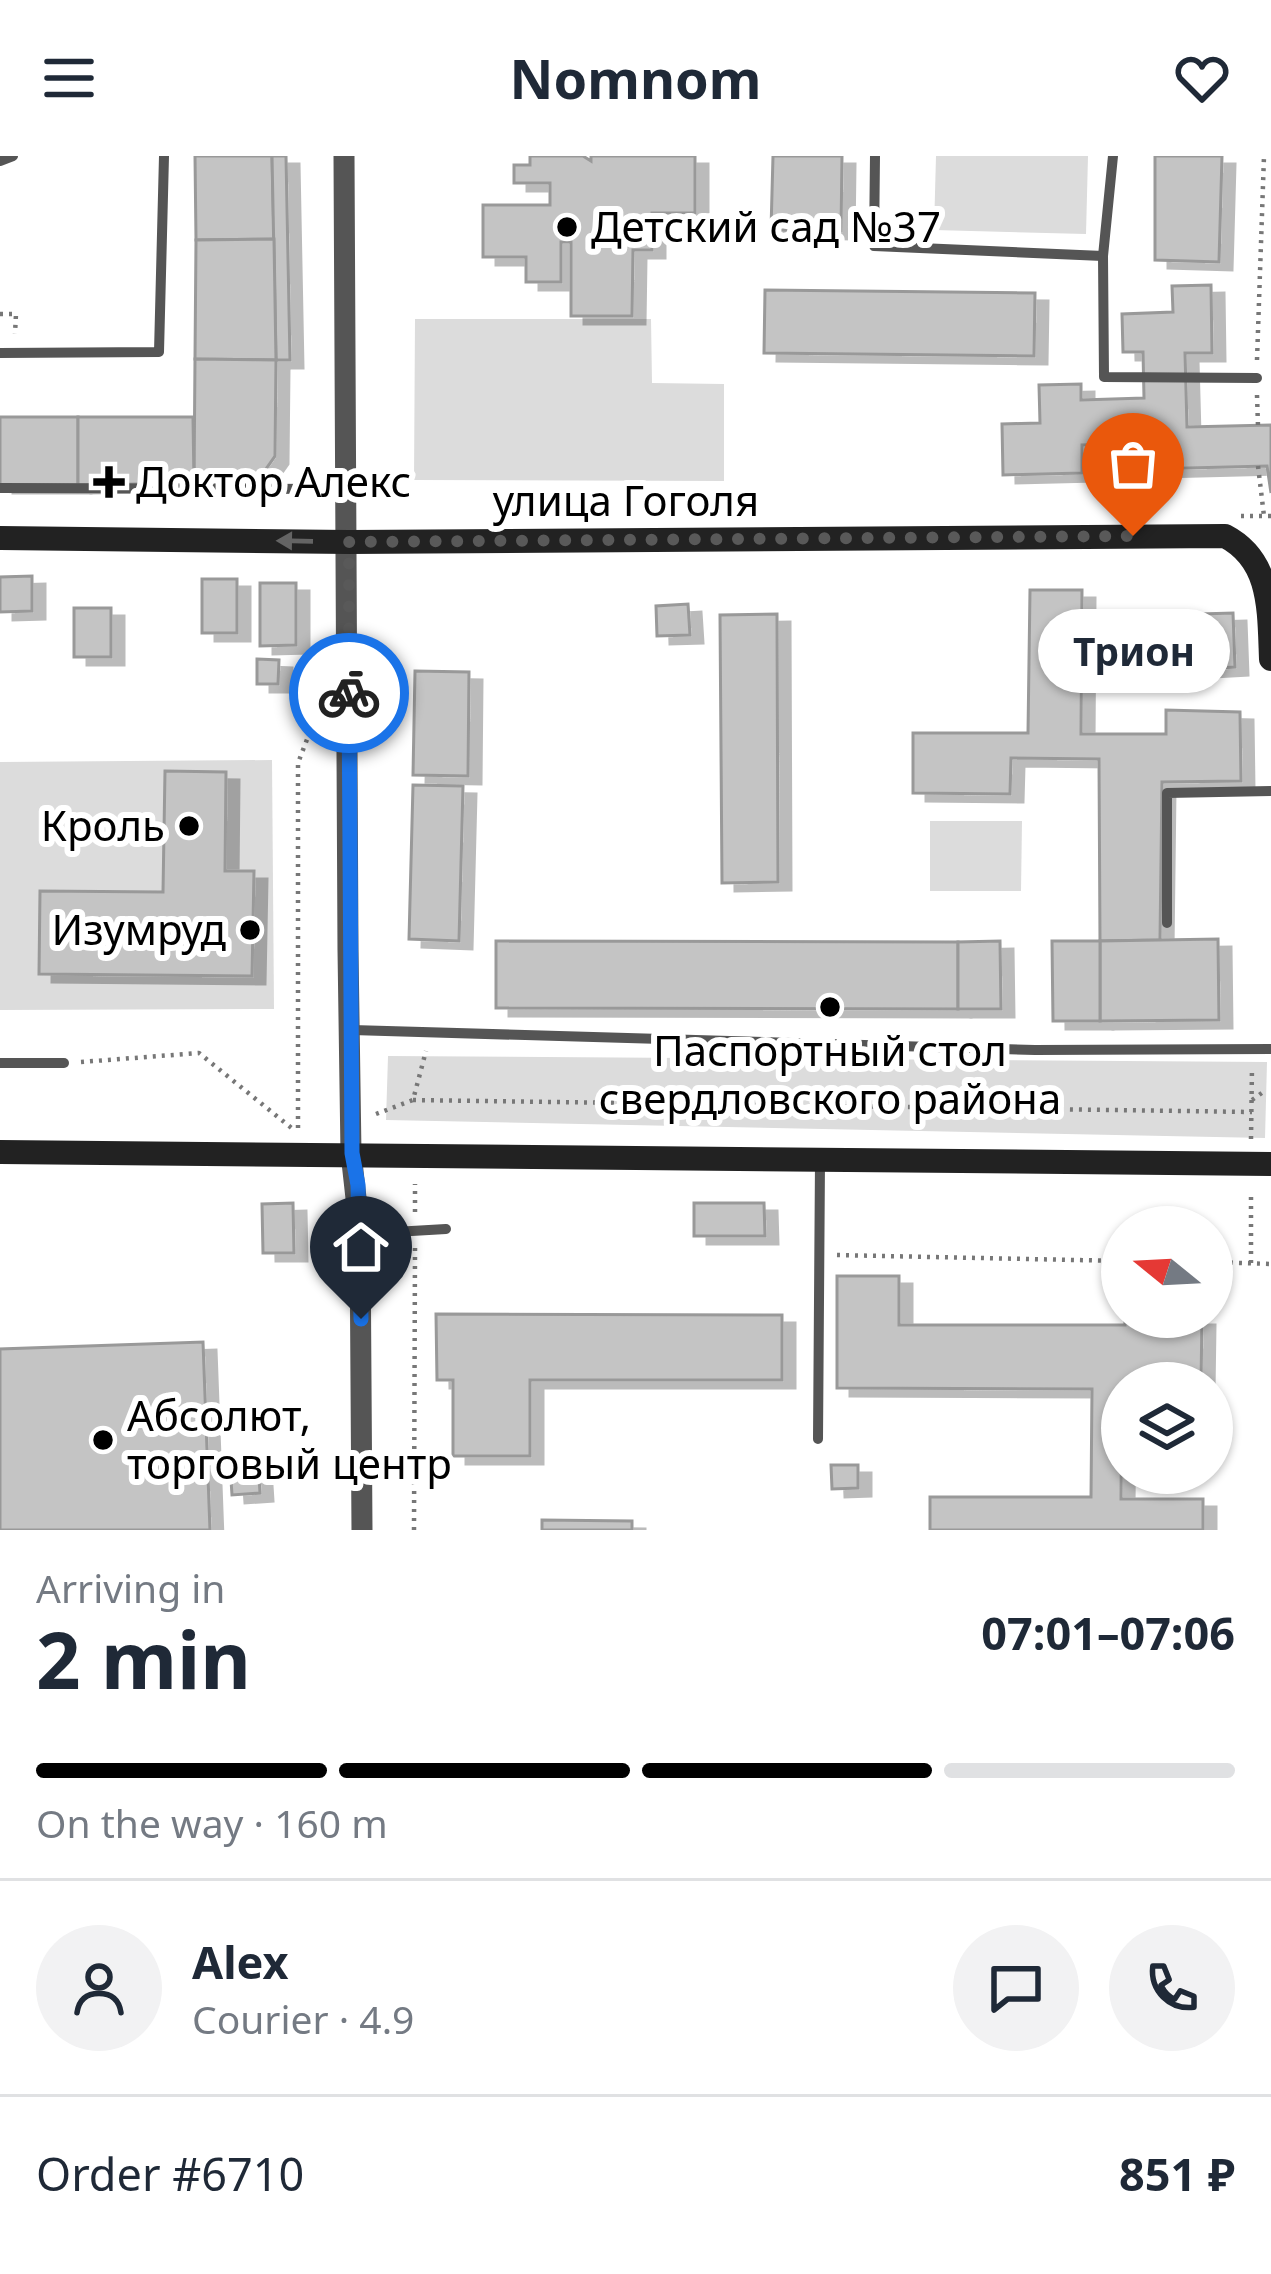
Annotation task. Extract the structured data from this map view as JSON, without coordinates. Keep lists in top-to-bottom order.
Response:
{
  "streets": {
    "main road": ["улица Гоголя"]
  },
  "places": {
    "other": [
      "Детский сад №37",
      "Трион",
      "Кроль",
      "Изумруд",
      "Паспортный стол свердловского района",
      "Абсолют, торговый центр"
    ],
    "health": ["Доктор Алекс"]
  },
  "north": "left",
  "page": {
    "header": "Nomnom",
    "bubble": "Трион",
    "heading": ["2 min", "Arriving in", "07:01–07:06"],
    "panel": [
      "Alex",
      "Courier · 4.9",
      "Order #6710",
      "851 ₽"
    ],
    "bar": "On the way · 160 m"
  }
}
